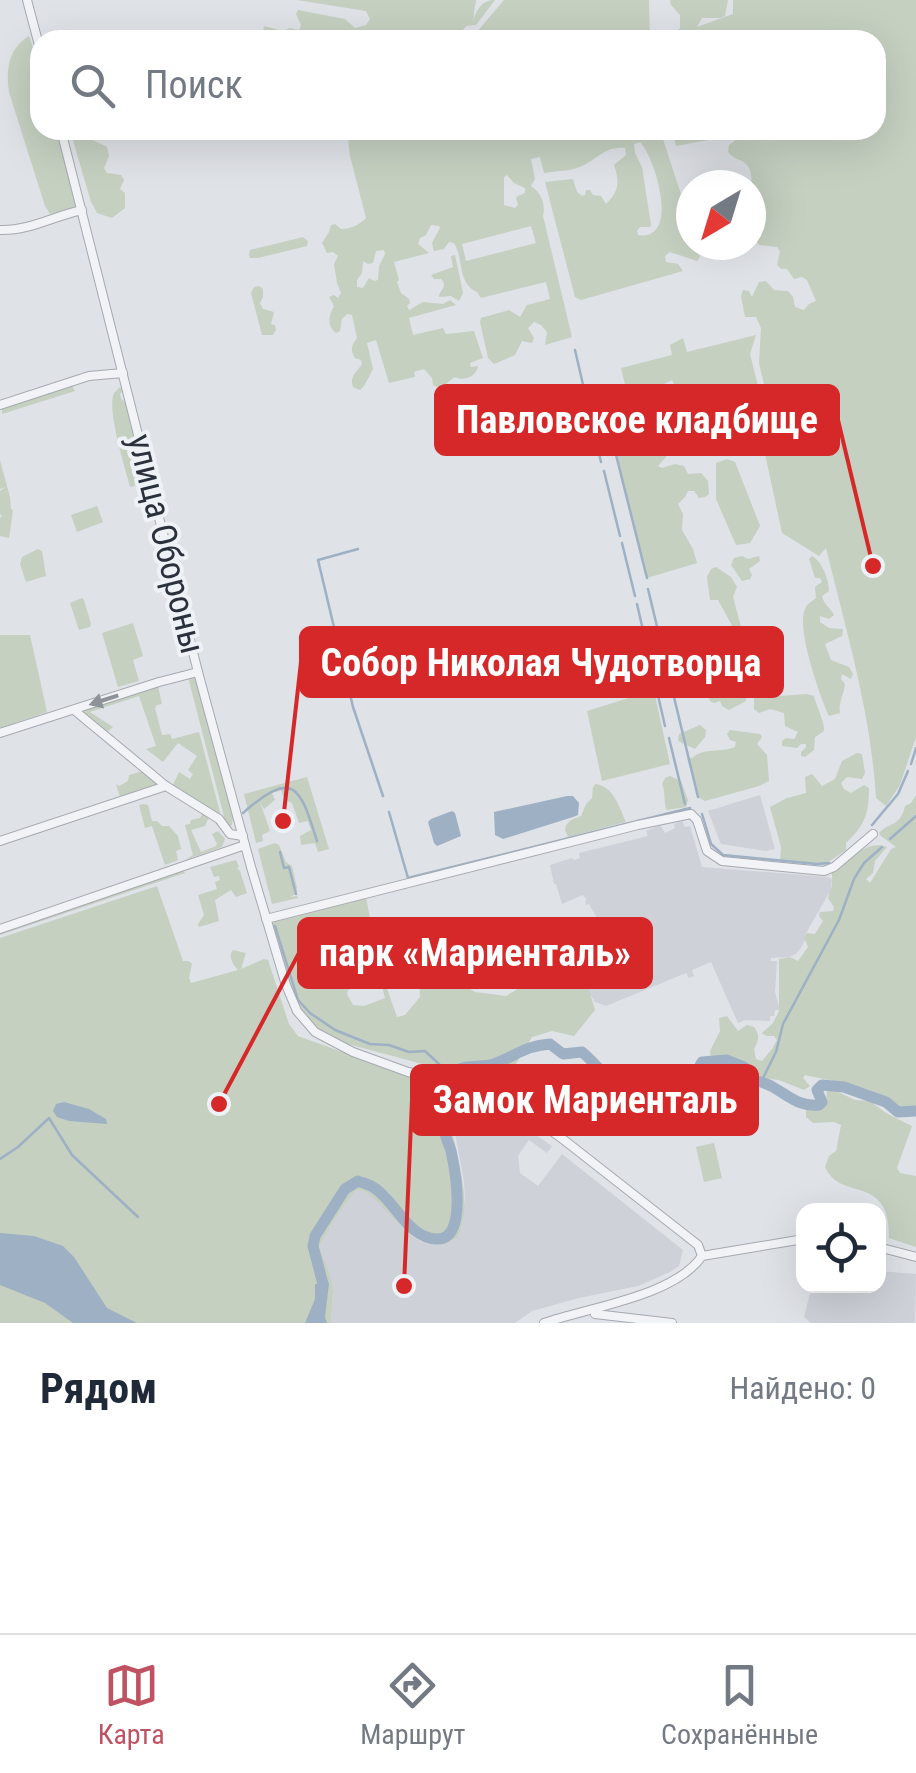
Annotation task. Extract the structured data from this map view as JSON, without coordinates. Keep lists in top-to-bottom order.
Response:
{
  "streets": {
    "street": ["улица Обороны"]
  },
  "places": [
    "Павловское кладбище",
    "Собор Николая Чудотворца",
    "парк «Мариенталь»",
    "Замок Мариенталь"
  ],
  "north": "bottom left",
  "page": {
    "search": "Поиск",
    "heading": ["Рядом", "Найдено: 0"],
    "nav": ["Карта", "Маршрут", "Сохранённые"]
  }
}
